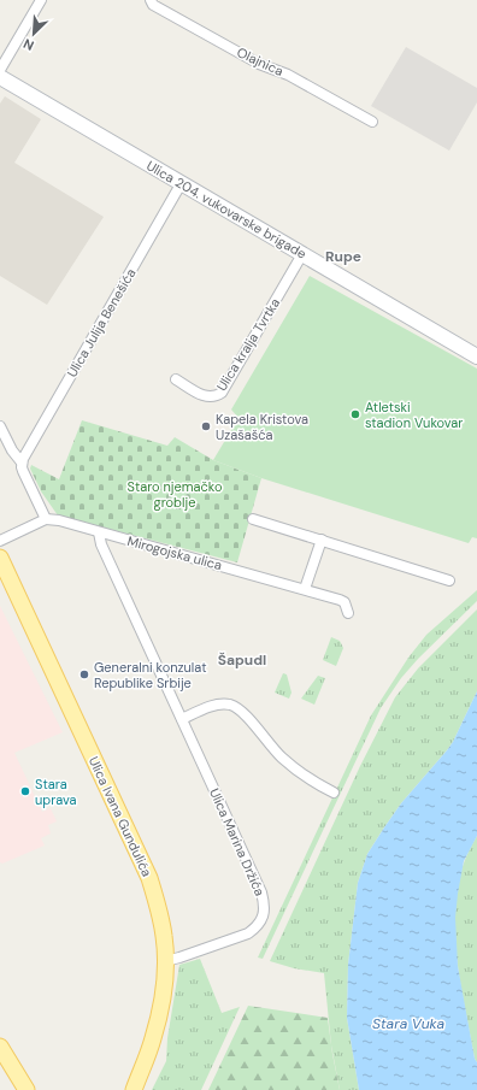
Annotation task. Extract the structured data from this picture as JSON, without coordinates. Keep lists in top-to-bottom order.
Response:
{
  "streets": {
    "main road": ["Ulica Ivana Gundulića"],
    "street": [
      "Olajnica",
      "Ulica 204. vukovarske brigade",
      "Ulica Julija Benešića",
      "Ulica kralja Tvrtka",
      "Mirogojska ulica",
      "Ulica Marina Držića"
    ]
  },
  "crossings": [
    ["Ulica 204. vukovarske brigade", "Ulica Julija Benešića"],
    ["Ulica 204. vukovarske brigade", "Ulica kralja Tvrtka"],
    ["Mirogojska ulica", "Ulica Marina Držića"],
    ["Ulica Ivana Gundulića", "Ulica Marina Držića"]
  ],
  "districts": ["Rupe", "Šapudl"],
  "water": ["Stara Vuka"],
  "parks": ["Staro njemačko groblje"],
  "places": [
    "Atletski stadion Vukovar",
    "Kapela Kristova Uzašašća",
    "Generalni konzulat Republike Srbije",
    "Stara uprava"
  ],
  "north": "bottom left"
}
